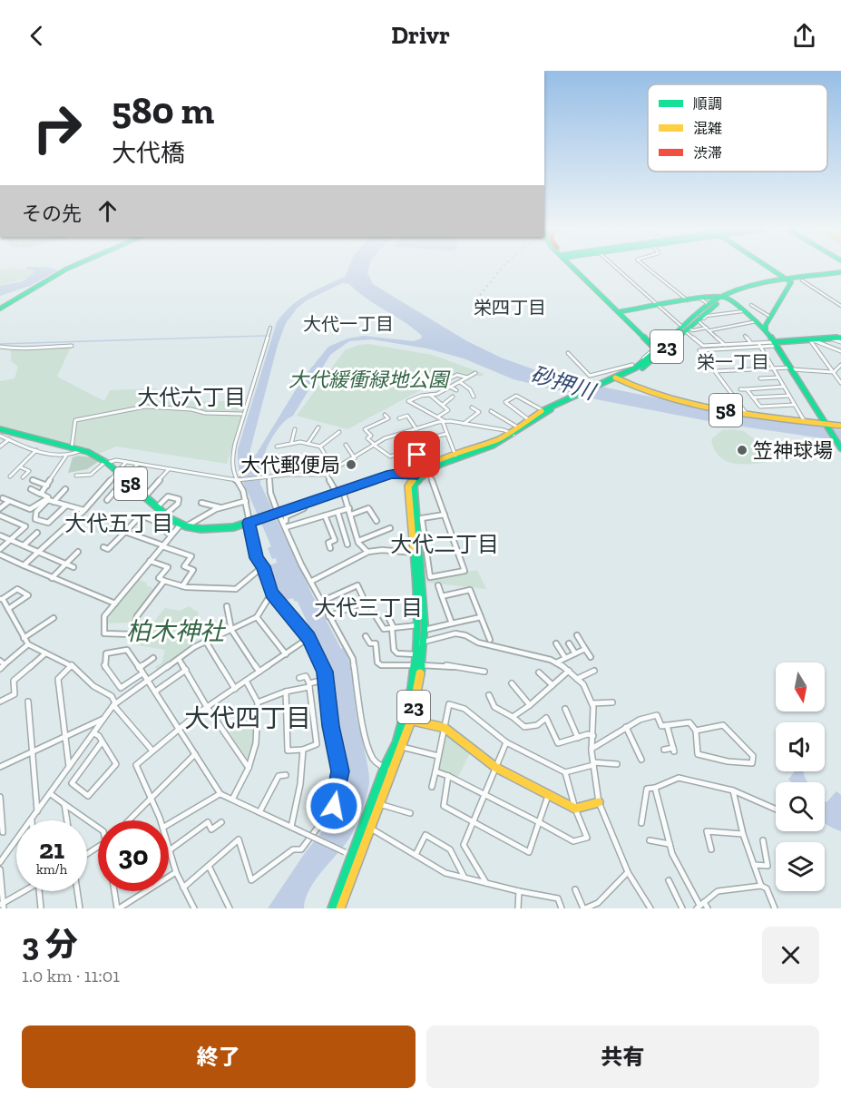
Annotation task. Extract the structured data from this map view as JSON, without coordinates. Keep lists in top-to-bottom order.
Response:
{
  "streets": {
    "main road": ["23", "58"]
  },
  "crossings": [
    ["23", "58"]
  ],
  "districts": [
    "栄四丁目",
    "大代一丁目",
    "栄一丁目",
    "大代六丁目",
    "大代五丁目",
    "大代二丁目",
    "大代三丁目",
    "大代四丁目"
  ],
  "water": ["砂押川"],
  "parks": ["大代緩衝緑地公園", "柏木神社"],
  "places": ["笠神球場", "大代郵便局"],
  "legend": ["順調", "混雑", "渋滞"],
  "north": "bottom",
  "page": {
    "header": "Drivr",
    "turn": ["580 m", "大代橋"],
    "then": "その先",
    "speed": "21 km/h",
    "limit": "30",
    "heading": ["3 分", "1.0 km · 11:01"],
    "buttons": ["終了", "共有"]
  }
}
